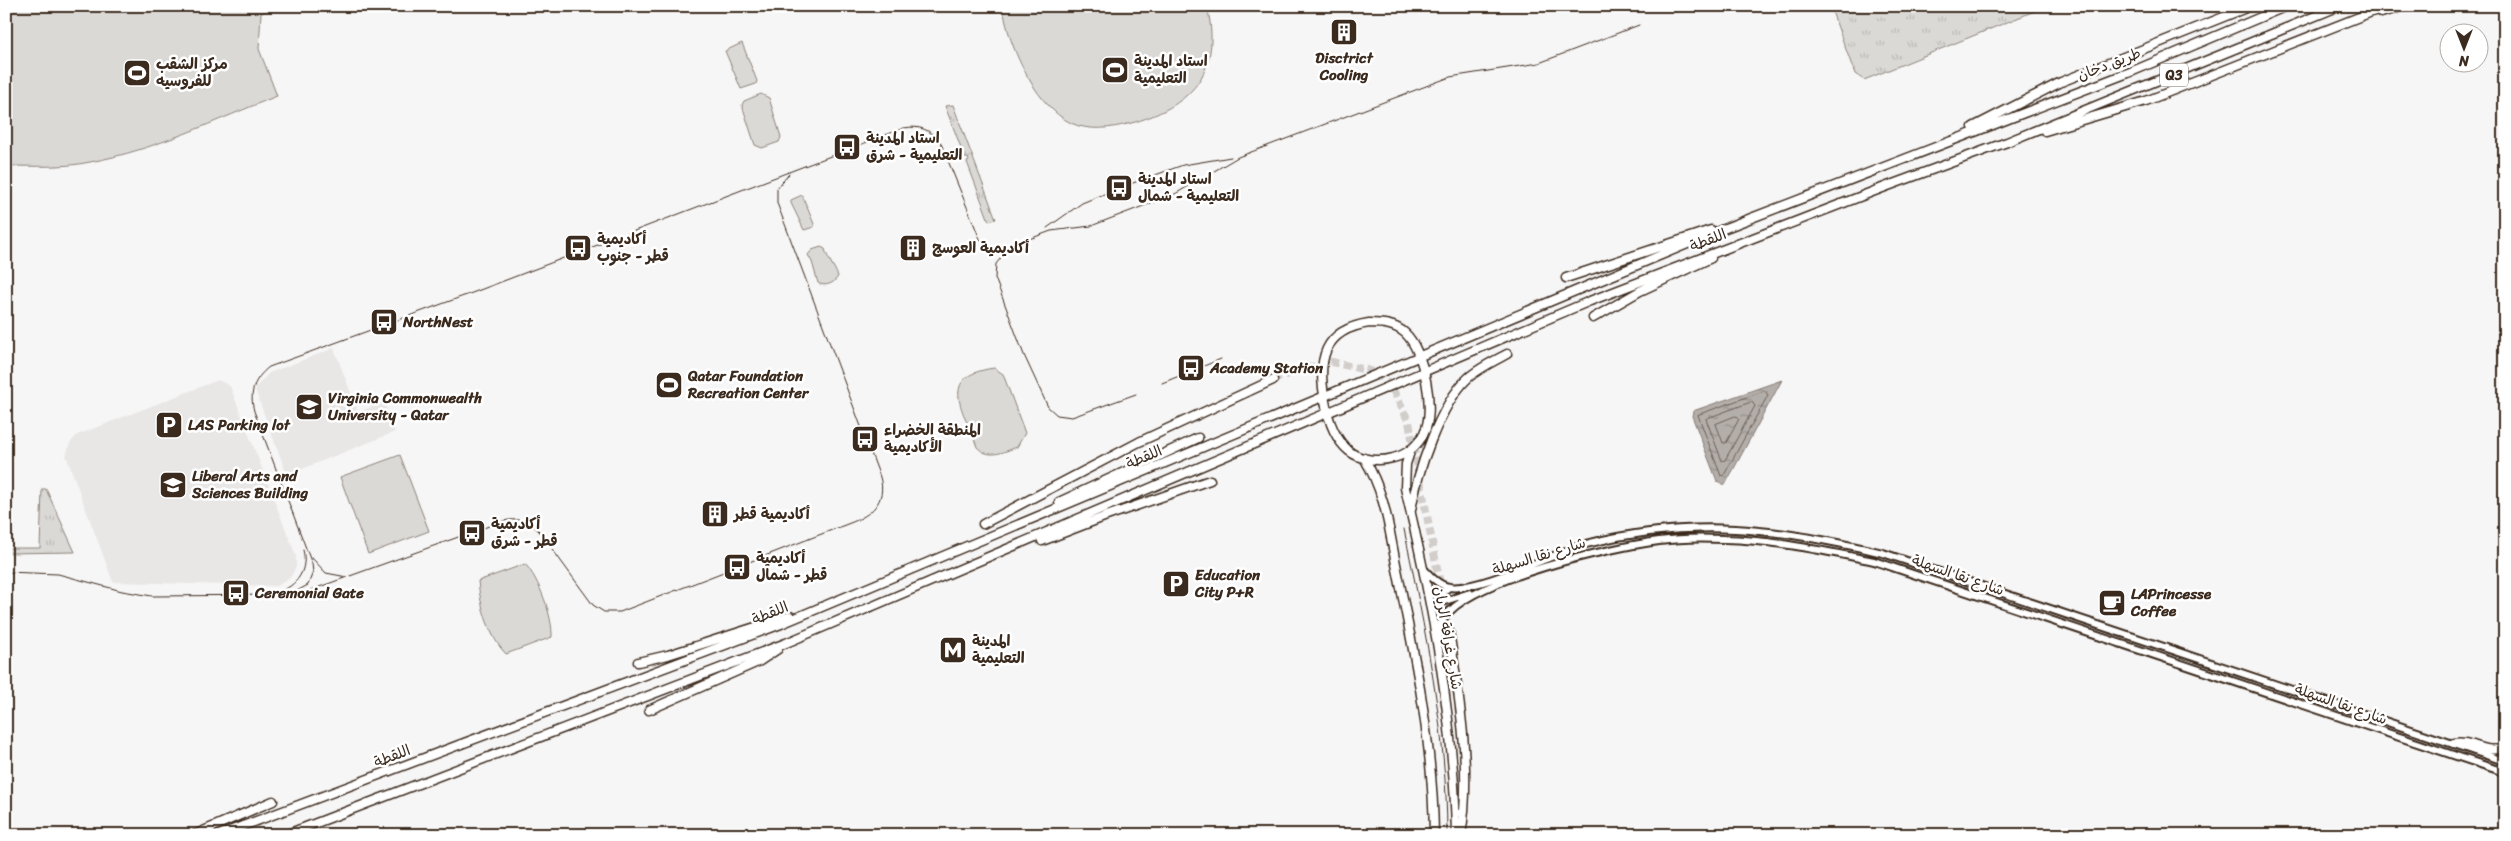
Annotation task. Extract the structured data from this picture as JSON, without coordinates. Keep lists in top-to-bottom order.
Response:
{
  "streets": {
    "main road": [
      "طريق دخان",
      "Q3",
      "اللقطة",
      "شارع غرافة الريان"
    ],
    "street": ["شارع نقا السهلة"]
  },
  "crossings": [
    ["طريق دخان", "اللقطة"],
    ["Q3", "اللقطة"],
    ["شارع نقا السهلة", "شارع غرافة الريان"]
  ],
  "places": {
    "building": ["Disctrict Cooling", "أكاديمية العوسج", "أكاديمية قطر"],
    "sports": ["استاد المدينة التعليمية", "مركز الشقب للفروسيه", "Qatar Foundation Recreation Center"],
    "bus stop": [
      "استاد المدينة التعليمية - شرق",
      "استاد المدينة التعليمية - شمال",
      "أكاديمية قطر - جنوب",
      "NorthNest",
      "Academy Station",
      "المنطقة الخضراء الأكاديمية",
      "أكاديمية قطر - شرق",
      "أكاديمية قطر - شمال",
      "Ceremonial Gate"
    ],
    "school or university": ["Virginia Commonwealth University - Qatar", "Liberal Arts and Sciences Building"],
    "parking": ["LAS Parking lot", "Education City P+R"],
    "cafe": ["LAPrincesse Coffee"],
    "metro station": ["المدينة التعليمية"]
  },
  "north": "bottom"
}
